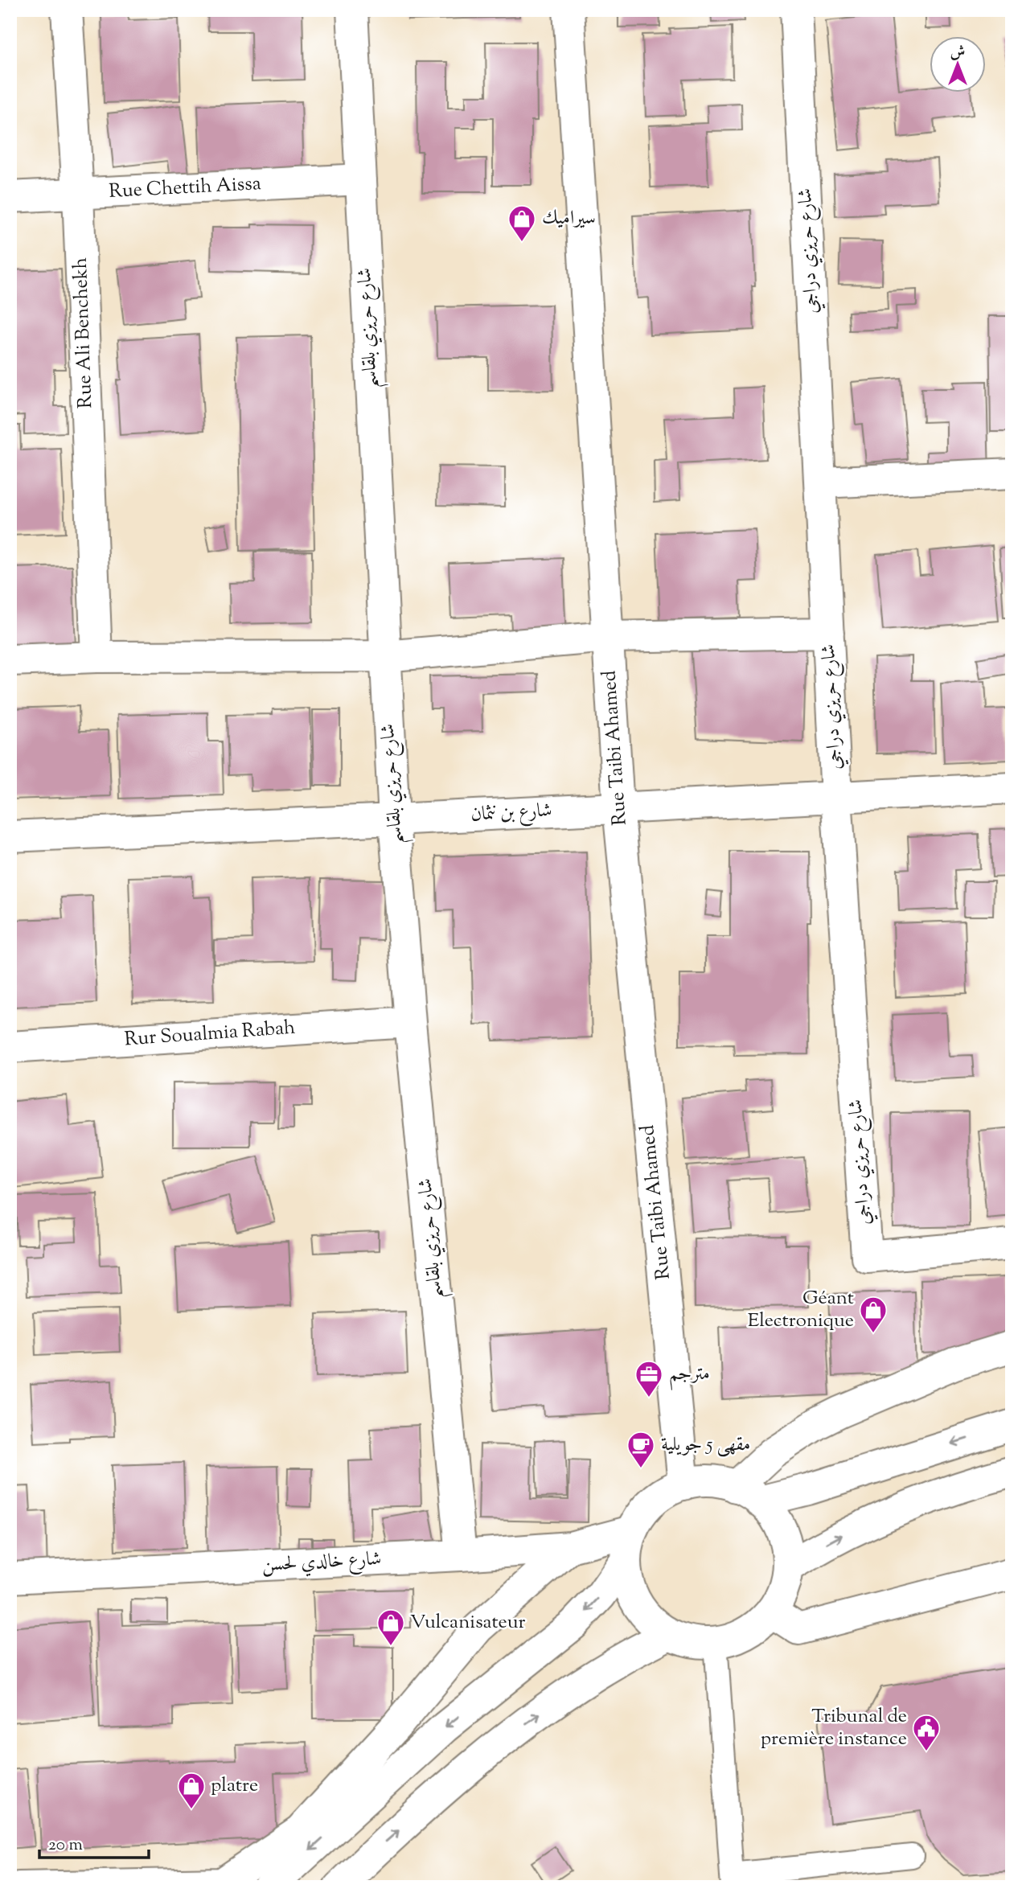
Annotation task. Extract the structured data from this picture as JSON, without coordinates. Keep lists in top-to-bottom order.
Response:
{
  "streets": {
    "street": [
      "Rue Chettih Aissa",
      "شارع حريزي دراجي",
      "شارع حريزي بلقاسم",
      "Rue Ali Benchekh",
      "Rue Taibi Ahamed",
      "شارع بن نثمان",
      "Rur Soualmia Rabah",
      "شارع خالدي لحسن"
    ]
  },
  "crossings": [
    ["Rue Chettih Aissa", "شارع حريزي بلقاسم"],
    ["Rue Chettih Aissa", "Rue Ali Benchekh"],
    ["شارع حريزي دراجي", "شارع بن نثمان"],
    ["شارع حريزي بلقاسم", "شارع بن نثمان"],
    ["شارع حريزي بلقاسم", "Rur Soualmia Rabah"],
    ["شارع حريزي بلقاسم", "شارع خالدي لحسن"],
    ["Rue Taibi Ahamed", "شارع بن نثمان"],
    ["Rue Taibi Ahamed", "شارع خالدي لحسن"]
  ],
  "places": {
    "shop": [
      "سيراميك",
      "Géant Electronique",
      "Vulcanisateur",
      "platre"
    ],
    "office": ["مترجم"],
    "cafe": ["مقهى 5 جويلية"],
    "public building": ["Tribunal de première instance"]
  },
  "scale_bar": "20 m",
  "north": "top"
}
